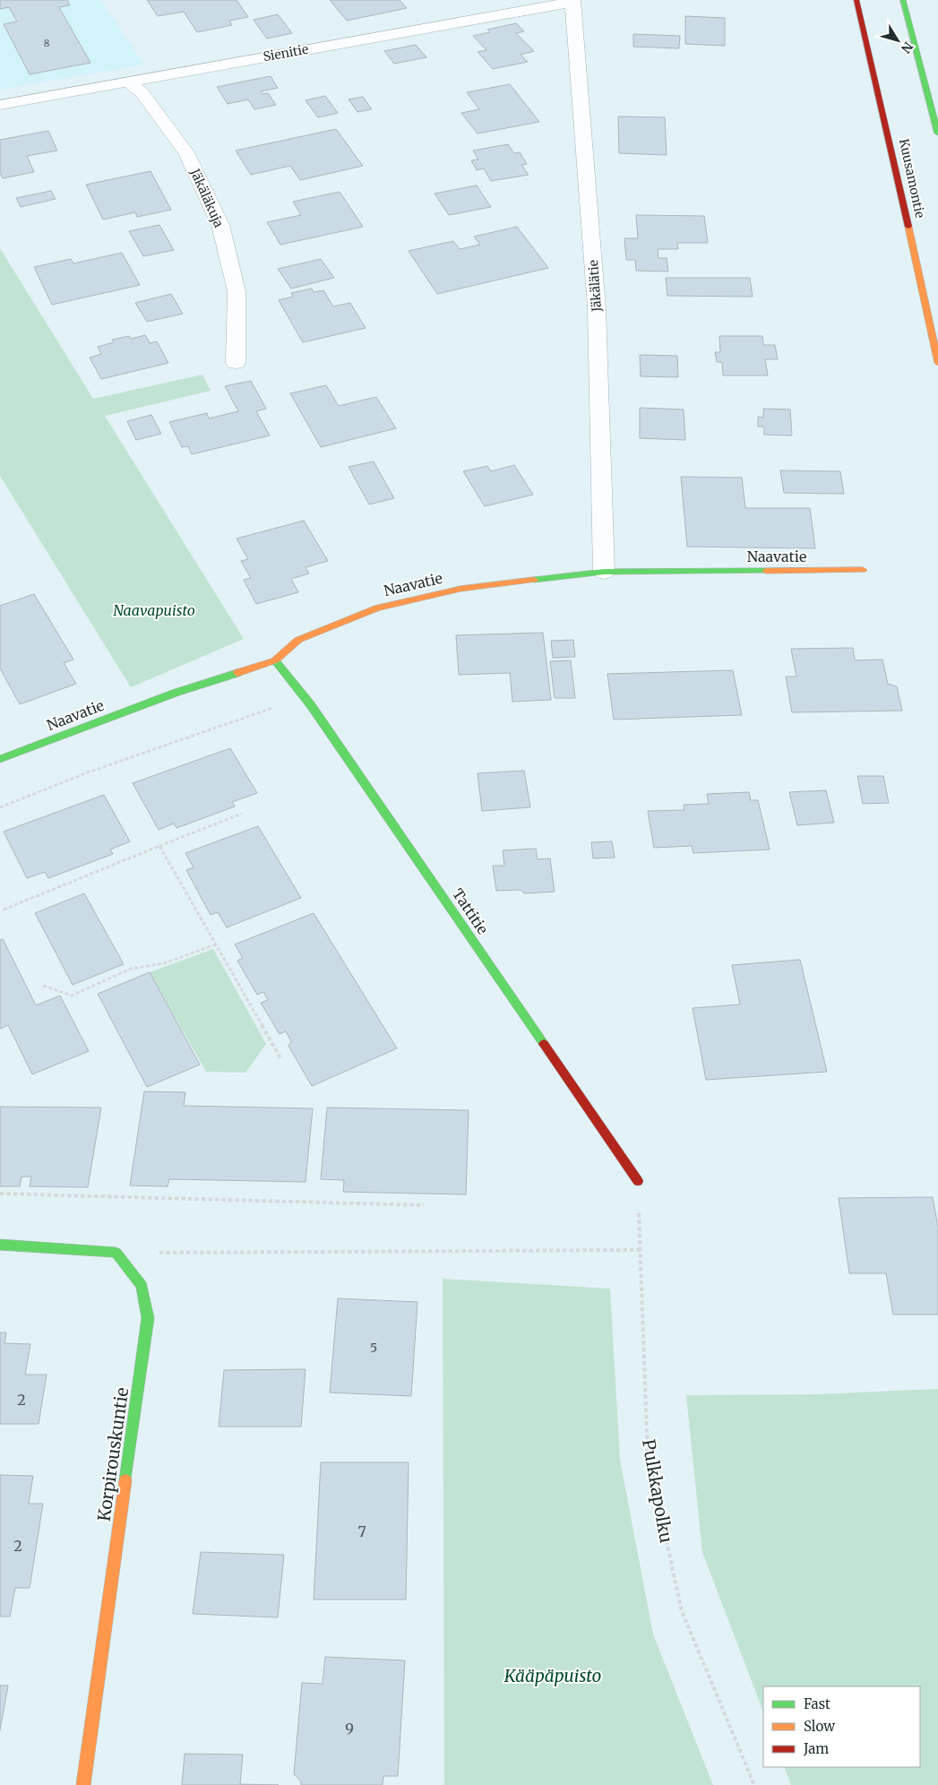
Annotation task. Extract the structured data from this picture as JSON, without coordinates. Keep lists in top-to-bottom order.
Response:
{
  "streets": {
    "main road": [
      "Kuusamontie",
      "Naavatie",
      "Tattitie",
      "Korpirouskuntie"
    ],
    "street": ["Sienitie", "Jäkäläkuja", "Jäkälätie"],
    "path": ["Pulkkapolku"]
  },
  "crossings": [
    ["Sienitie", "Jäkäläkuja"],
    ["Sienitie", "Jäkälätie"],
    ["Jäkälätie", "Naavatie"],
    ["Naavatie", "Tattitie"],
    ["Tattitie", "Pulkkapolku"]
  ],
  "parks": ["Naavapuisto", "Kääpäpuisto"],
  "house_numbers": [
    "8",
    "5",
    "2",
    "7",
    "2",
    "9"
  ],
  "legend": ["Fast", "Slow", "Jam"],
  "north": "bottom right"
}
